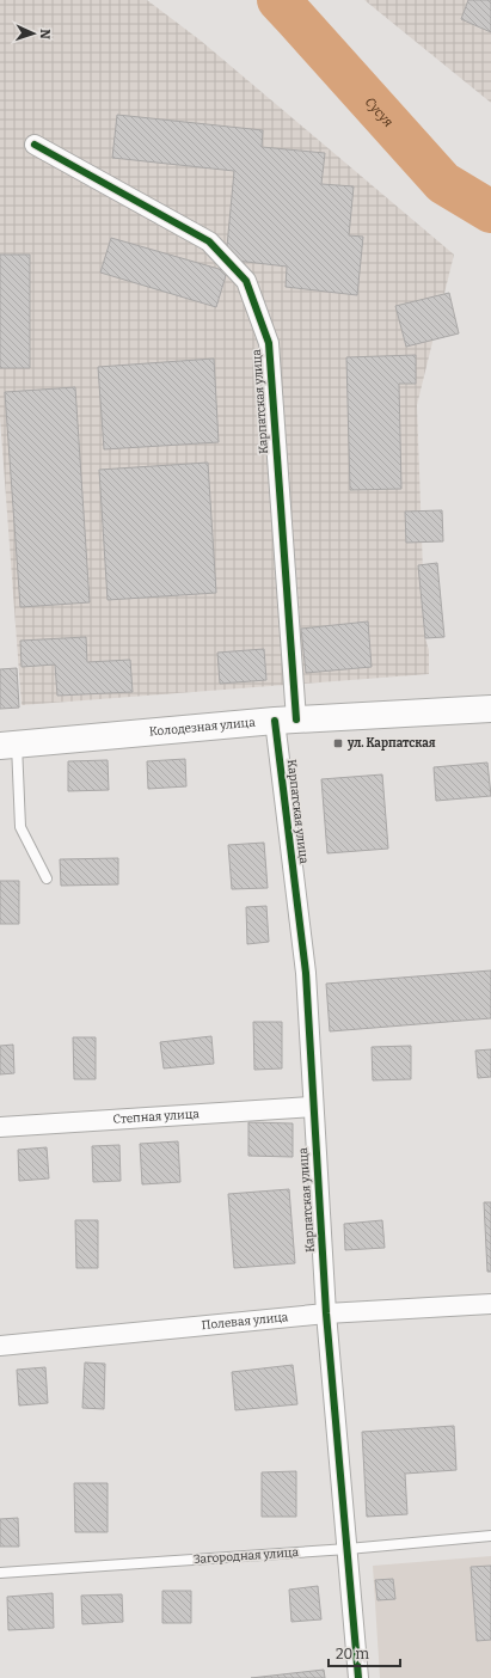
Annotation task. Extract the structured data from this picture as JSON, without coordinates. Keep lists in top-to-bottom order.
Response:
{
  "streets": {
    "street": [
      "Карпатская улица",
      "Колодезная улица",
      "Степная улица",
      "Полевая улица"
    ],
    "lane": ["Загородная улица"]
  },
  "crossings": [
    ["Карпатская улица", "Колодезная улица"],
    ["Карпатская улица", "Степная улица"],
    ["Карпатская улица", "Полевая улица"],
    ["Карпатская улица", "Загородная улица"]
  ],
  "water": ["Сусуя"],
  "places": {
    "transit": ["ул. Карпатская"]
  },
  "scale_bar": "20 m",
  "north": "right"
}
